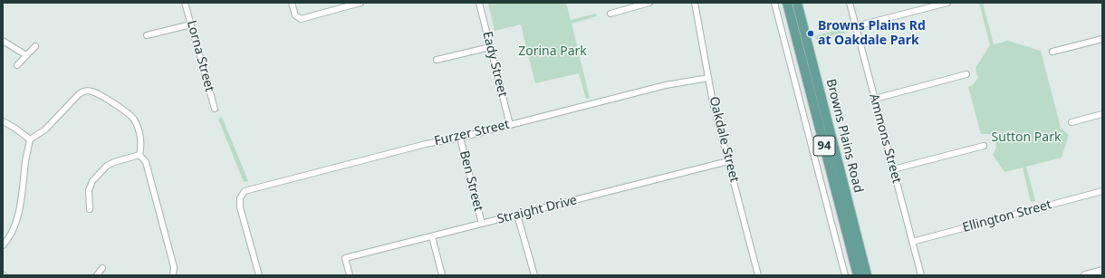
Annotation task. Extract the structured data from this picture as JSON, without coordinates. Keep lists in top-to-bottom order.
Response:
{
  "streets": {
    "main road": ["Browns Plains Road", "94"],
    "street": [
      "Lorna Street",
      "Eady Street",
      "Furzer Street",
      "Ammons Street",
      "Oakdale Street",
      "Ben Street",
      "Straight Drive",
      "Ellington Street"
    ]
  },
  "crossings": [
    ["Eady Street", "Furzer Street"],
    ["Furzer Street", "Oakdale Street"],
    ["Furzer Street", "Ben Street"],
    ["Ammons Street", "Ellington Street"],
    ["Oakdale Street", "Straight Drive"],
    ["Ben Street", "Straight Drive"]
  ],
  "parks": ["Zorina Park", "Sutton Park"],
  "places": ["Browns Plains Rd at Oakdale Park"]
}
